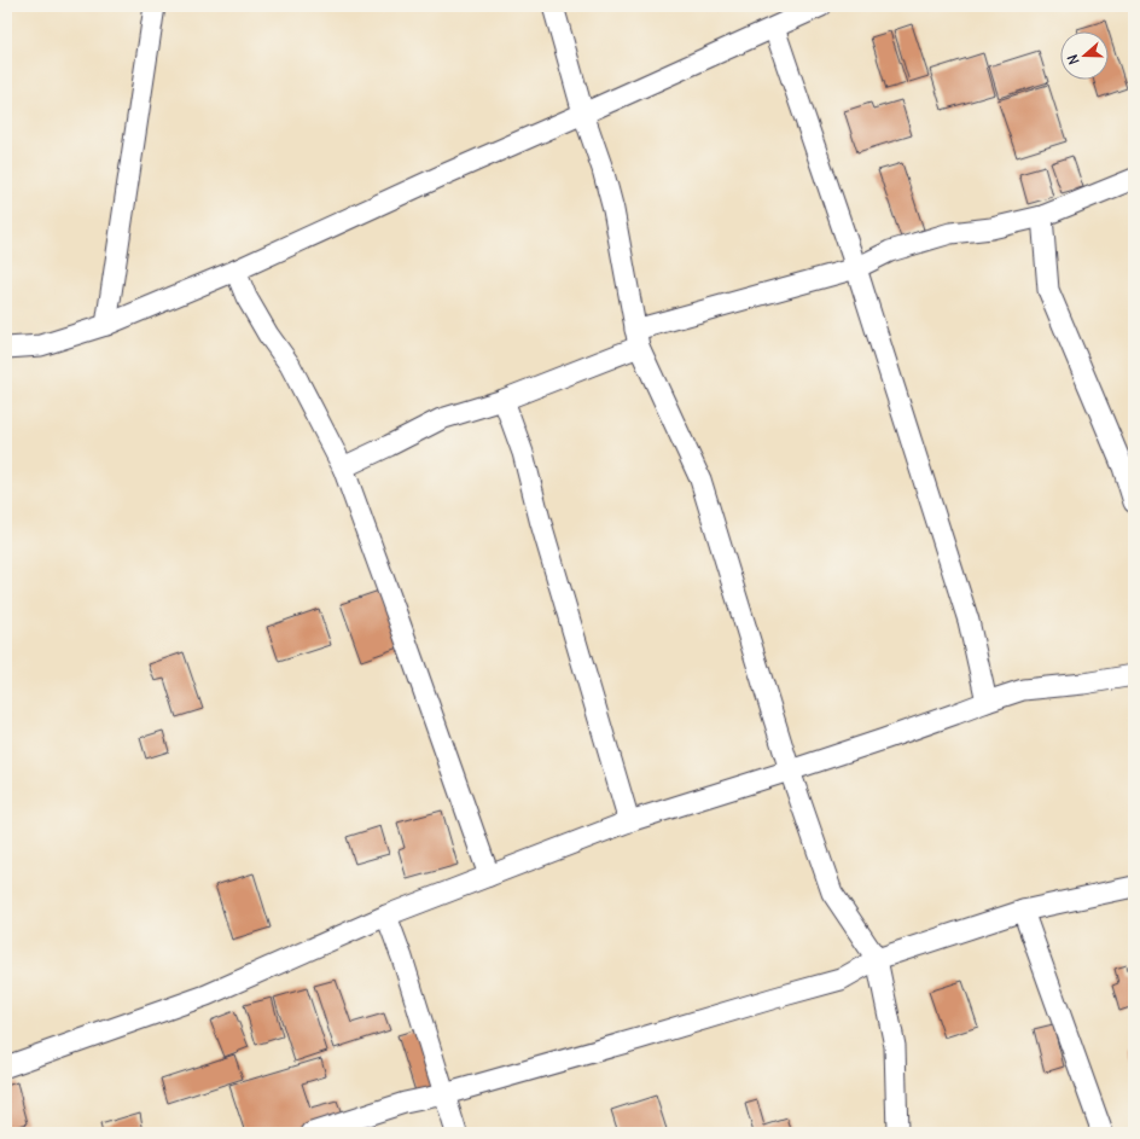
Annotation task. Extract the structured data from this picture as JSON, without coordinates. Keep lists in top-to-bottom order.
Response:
{
  "north": "left"
}
